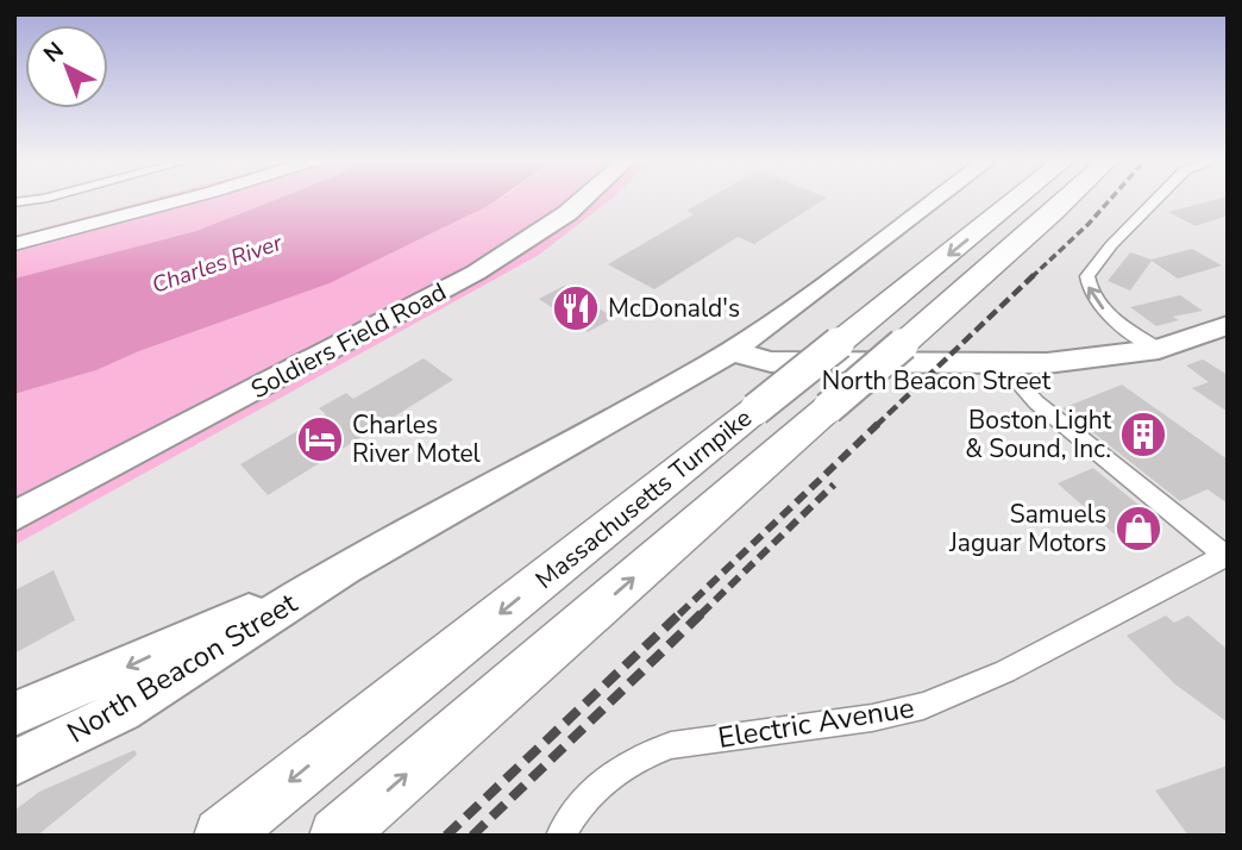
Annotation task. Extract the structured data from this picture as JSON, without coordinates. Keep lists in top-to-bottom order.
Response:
{
  "streets": {
    "highway": ["Massachusetts Turnpike"],
    "main road": ["Soldiers Field Road", "North Beacon Street"],
    "street": ["Electric Avenue"]
  },
  "water": ["Charles River"],
  "places": {
    "restaurant": ["McDonald's"],
    "building": ["Boston Light & Sound, Inc."],
    "hotel": ["Charles River Motel"],
    "shop": ["Samuels Jaguar Motors"]
  },
  "north": "top left"
}
